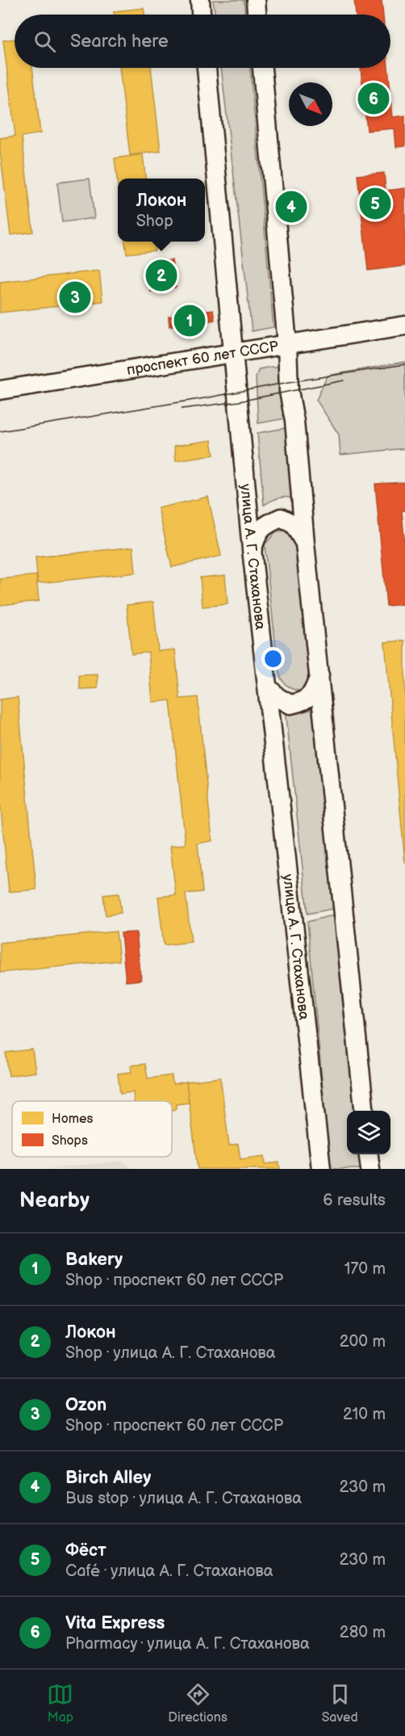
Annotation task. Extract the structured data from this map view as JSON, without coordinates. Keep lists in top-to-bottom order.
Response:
{
  "streets": {
    "main road": ["проспект 60 лет СССР", "улица А. Г. Стаханова"]
  },
  "crossings": [
    ["проспект 60 лет СССР", "улица А. Г. Стаханова"]
  ],
  "legend": ["Homes", "Shops"],
  "north": "bottom right",
  "page": {
    "search": "Search here",
    "pins": [
      "6",
      "5",
      "4",
      "2",
      "3",
      "1"
    ],
    "popup": ["Локон", "Shop"],
    "heading": ["Nearby", "6 results"],
    "list": [
      {
        "mark": "1",
        "name": "Bakery",
        "note": "Shop · проспект 60 лет СССР",
        "value": "170 m"
      },
      {
        "mark": "2",
        "name": "Локон",
        "note": "Shop · улица А. Г. Стаханова",
        "value": "200 m"
      },
      {
        "mark": "3",
        "name": "Ozon",
        "note": "Shop · проспект 60 лет СССР",
        "value": "210 m"
      },
      {
        "mark": "4",
        "name": "Birch Alley",
        "note": "Bus stop · улица А. Г. Стаханова",
        "value": "230 m"
      },
      {
        "mark": "5",
        "name": "Фёст",
        "note": "Café · улица А. Г. Стаханова",
        "value": "230 m"
      },
      {
        "mark": "6",
        "name": "Vita Express",
        "note": "Pharmacy · улица А. Г. Стаханова",
        "value": "280 m"
      }
    ],
    "nav": ["Map", "Directions", "Saved"]
  }
}
